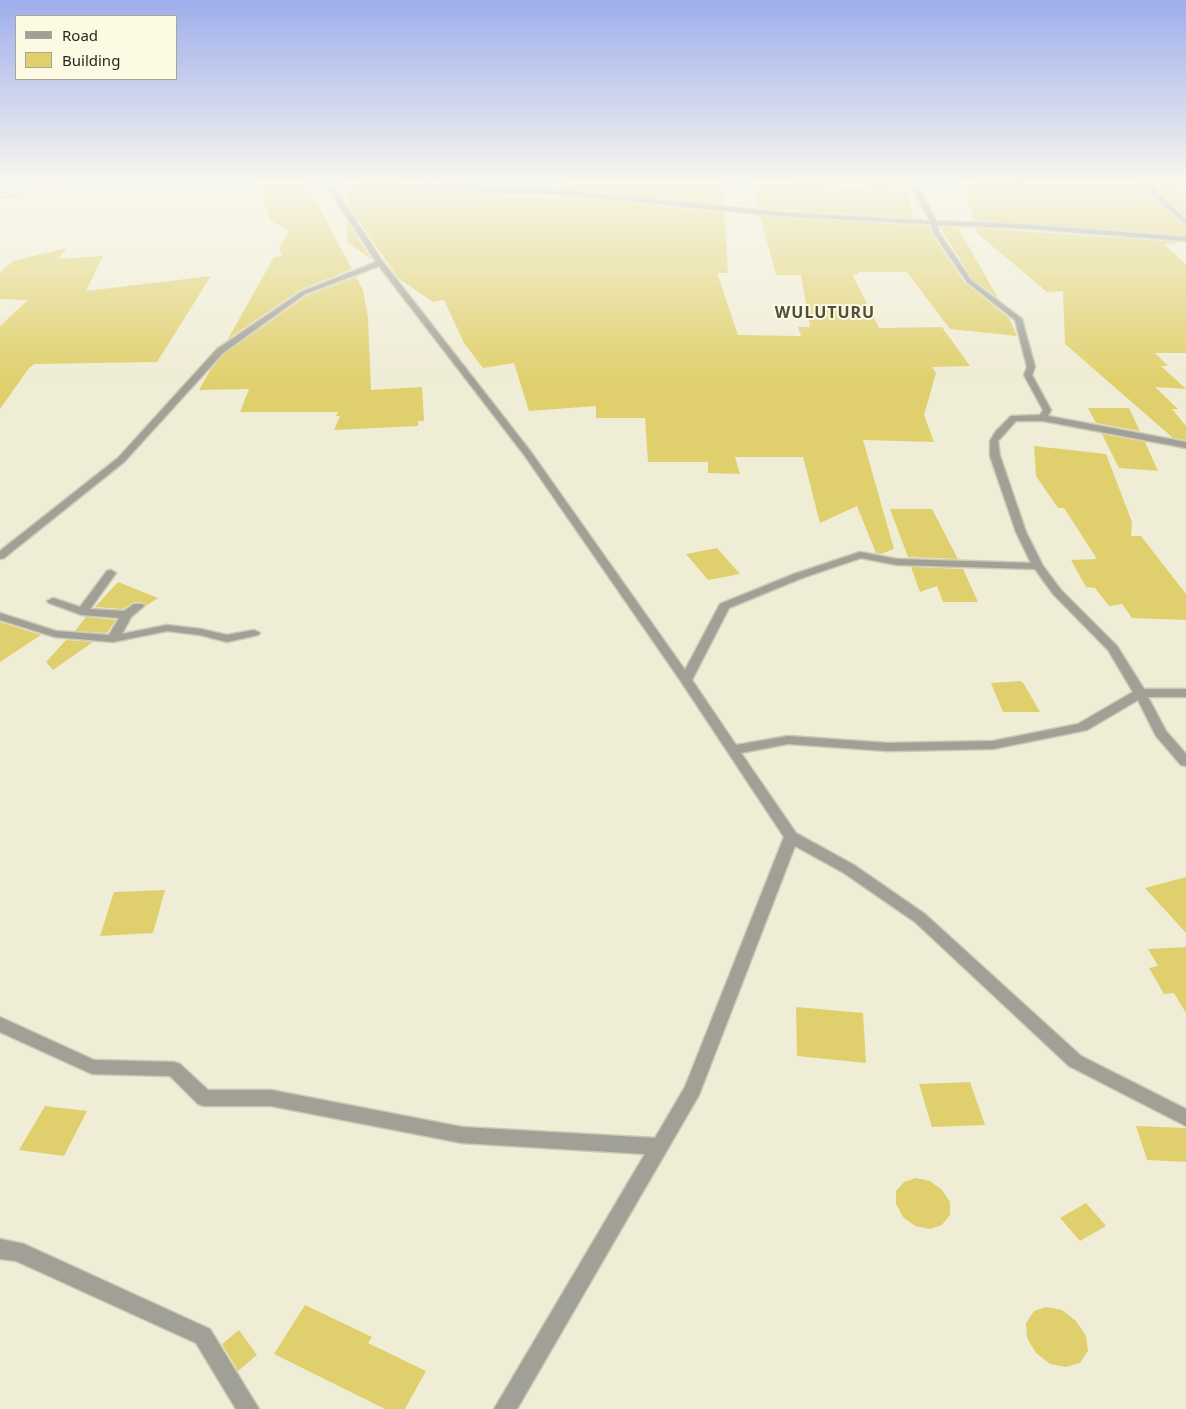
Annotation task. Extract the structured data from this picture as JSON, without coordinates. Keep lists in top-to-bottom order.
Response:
{
  "districts": ["WULUTURU"],
  "legend": ["Road", "Building"]
}
